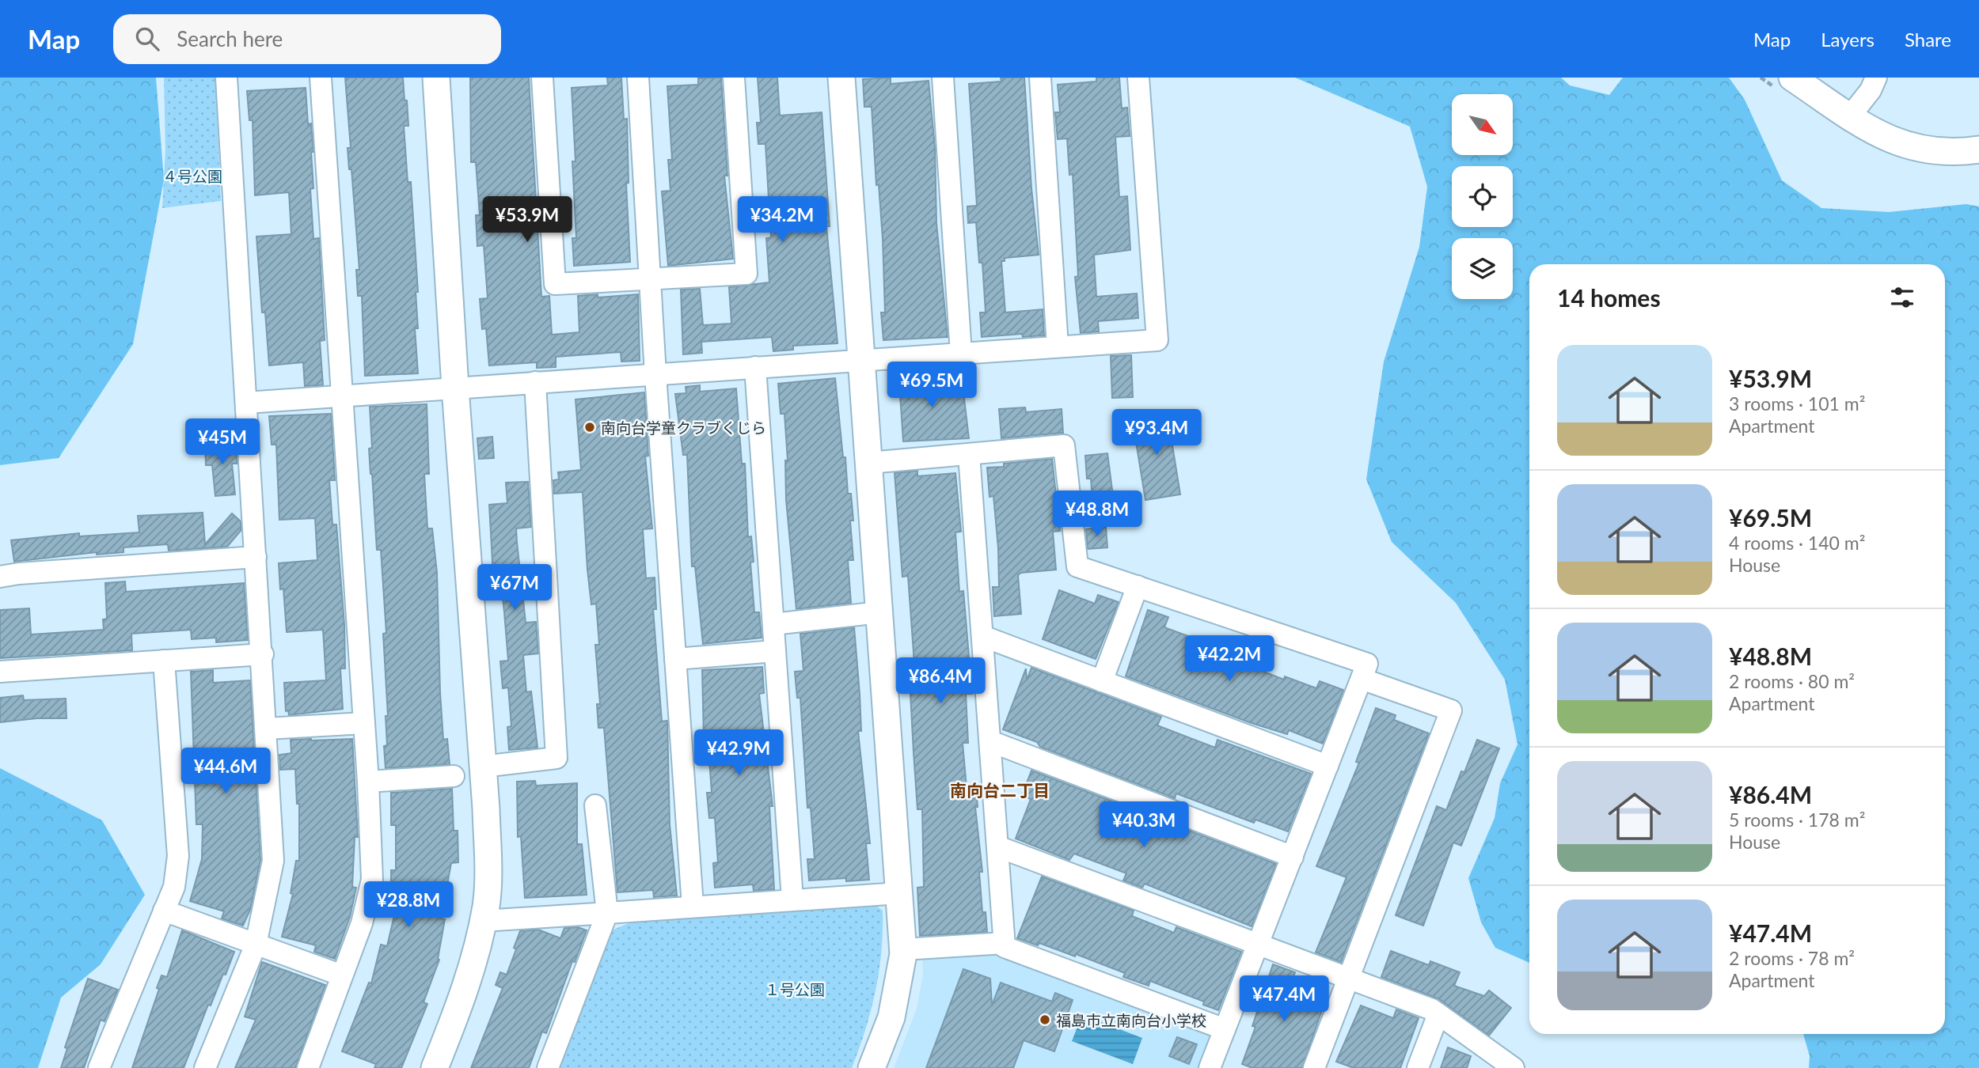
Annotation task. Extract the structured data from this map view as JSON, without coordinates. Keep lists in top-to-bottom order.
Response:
{
  "districts": ["南向台二丁目"],
  "parks": ["４号公園", "１号公園"],
  "places": ["南向台学童クラブくじら", "福島市立南向台小学校"],
  "north": "bottom right",
  "page": {
    "header": "Map",
    "search": "Search here",
    "nav": ["Map", "Layers", "Share"],
    "price": [
      "¥53.9M",
      "¥34.2M",
      "¥69.5M",
      "¥93.4M",
      "¥45M",
      "¥48.8M",
      "¥67M",
      "¥42.2M",
      "¥86.4M",
      "¥42.9M",
      "¥44.6M",
      "¥40.3M",
      "¥28.8M",
      "¥47.4M"
    ],
    "heading": "14 homes",
    "list": [
      {
        "name": "¥53.9M",
        "note": "3 rooms · 101 m² · Apartment"
      },
      {
        "name": "¥69.5M",
        "note": "4 rooms · 140 m² · House"
      },
      {
        "name": "¥48.8M",
        "note": "2 rooms · 80 m² · Apartment"
      },
      {
        "name": "¥86.4M",
        "note": "5 rooms · 178 m² · House"
      },
      {
        "name": "¥47.4M",
        "note": "2 rooms · 78 m² · Apartment"
      }
    ]
  }
}
